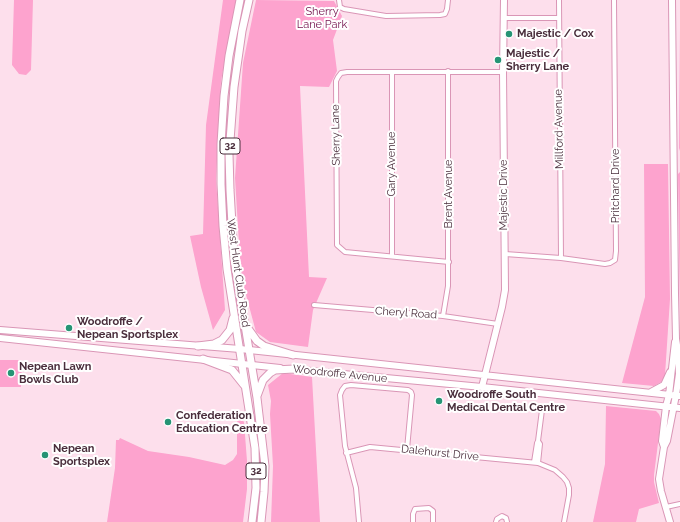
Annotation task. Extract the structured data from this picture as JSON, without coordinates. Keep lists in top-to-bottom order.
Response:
{
  "streets": {
    "main road": [
      "32",
      "Majestic Drive",
      "West Hunt Club Road",
      "Woodroffe Avenue"
    ],
    "street": [
      "Millford Avenue",
      "Sherry Lane",
      "Gary Avenue",
      "Pritchard Drive",
      "Brent Avenue",
      "Cheryl Road",
      "Dalehurst Drive"
    ]
  },
  "crossings": [
    ["Millford Avenue", "Pritchard Drive"],
    ["Sherry Lane", "Gary Avenue"],
    ["Sherry Lane", "Brent Avenue"],
    ["Sherry Lane", "Majestic Drive"],
    ["Pritchard Drive", "Majestic Drive"],
    ["Brent Avenue", "Cheryl Road"],
    ["Majestic Drive", "Cheryl Road"],
    ["Majestic Drive", "Woodroffe Avenue"],
    ["West Hunt Club Road", "Woodroffe Avenue"]
  ],
  "parks": ["Sherry Lane Park"],
  "places": [
    "Majestic / Cox",
    "Majestic / Sherry Lane",
    "Woodroffe / Nepean Sportsplex",
    "Nepean Lawn Bowls Club",
    "Woodroffe South Medical Dental Centre",
    "Confederation Education Centre",
    "Nepean Sportsplex"
  ]
}
